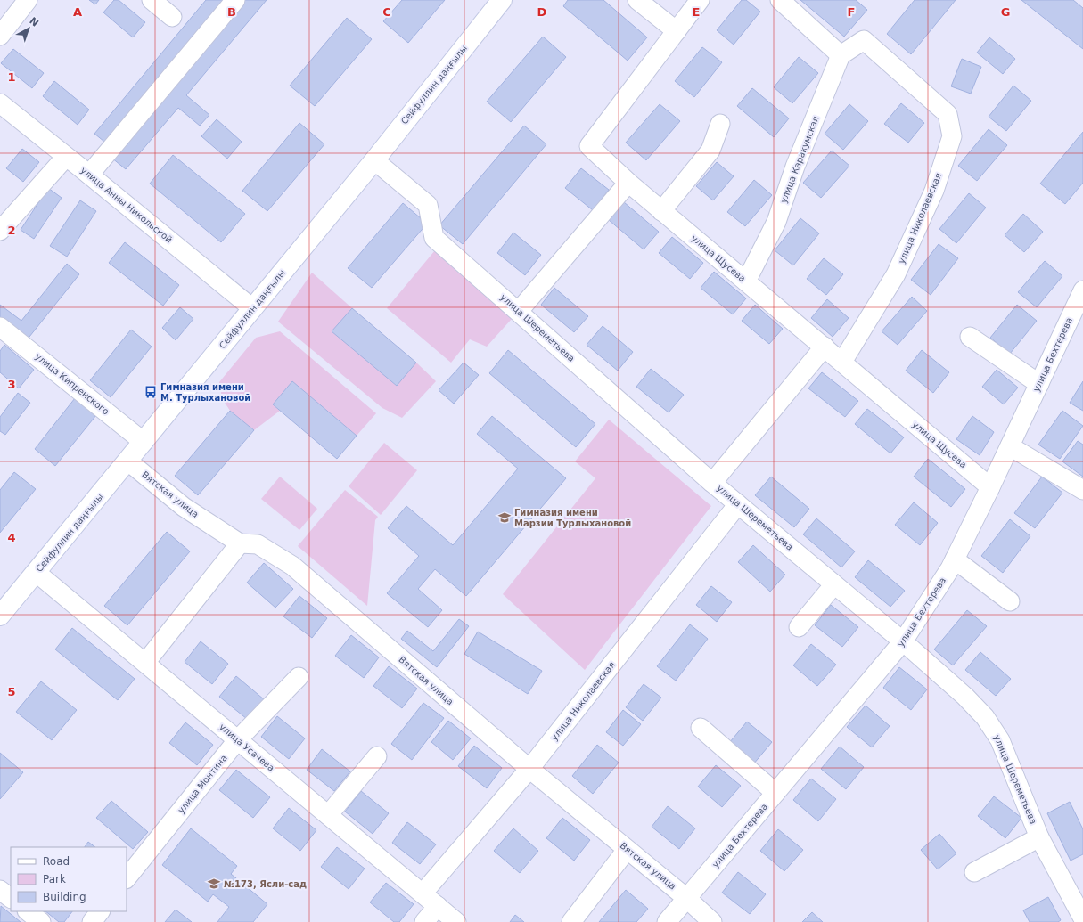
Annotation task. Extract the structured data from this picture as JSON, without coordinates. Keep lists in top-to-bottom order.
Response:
{
  "streets": {
    "main road": ["Сейфуллин даңғылы"],
    "street": [
      "улица Каракумская",
      "улица Анны Никольской",
      "улица Николаевская",
      "улица Щусева",
      "улица Шереметьева",
      "улица Бехтерева",
      "улица Кипренского",
      "Вятская улица",
      "улица Усачева",
      "улица Монтина"
    ]
  },
  "crossings": [
    ["Сейфуллин даңғылы", "улица Анны Никольской"],
    ["Сейфуллин даңғылы", "улица Шереметьева"],
    ["Сейфуллин даңғылы", "улица Кипренского"],
    ["Сейфуллин даңғылы", "Вятская улица"],
    ["Сейфуллин даңғылы", "улица Усачева"],
    ["улица Каракумская", "улица Николаевская"],
    ["улица Каракумская", "улица Щусева"],
    ["улица Николаевская", "улица Щусева"],
    ["улица Николаевская", "улица Шереметьева"],
    ["улица Николаевская", "Вятская улица"],
    ["улица Николаевская", "улица Усачева"],
    ["улица Щусева", "улица Бехтерева"],
    ["улица Шереметьева", "улица Бехтерева"],
    ["улица Бехтерева", "Вятская улица"],
    ["улица Усачева", "улица Монтина"]
  ],
  "places": {
    "bus stop": ["Гимназия имени М. Турлыхановой"],
    "school or university": ["Гимназия имени Марзии Турлыхановой", "№173, Ясли-сад"]
  },
  "legend": ["Road", "Park", "Building"],
  "north": "top right",
  "grid": {
    "columns": [
      "A",
      "B",
      "C",
      "D",
      "E",
      "F",
      "G"
    ],
    "rows": [
      "1",
      "2",
      "3",
      "4",
      "5"
    ]
  }
}
